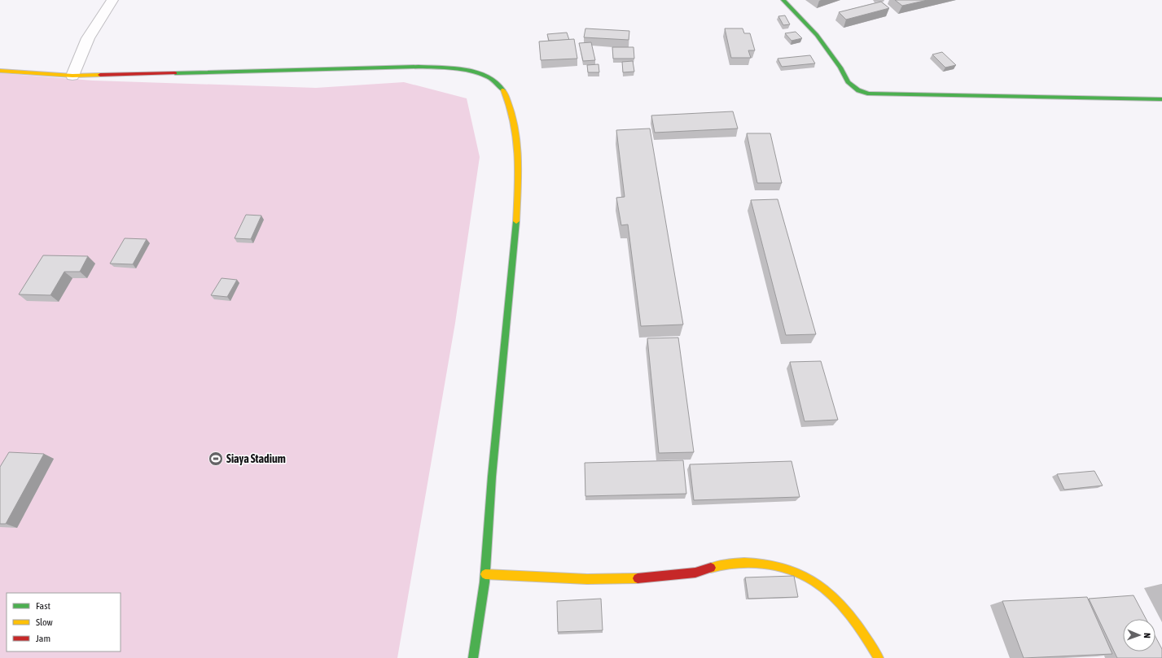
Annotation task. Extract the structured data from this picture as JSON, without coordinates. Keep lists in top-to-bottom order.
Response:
{
  "places": {
    "sports": ["Siaya Stadium"]
  },
  "legend": ["Fast", "Slow", "Jam"],
  "north": "right"
}
